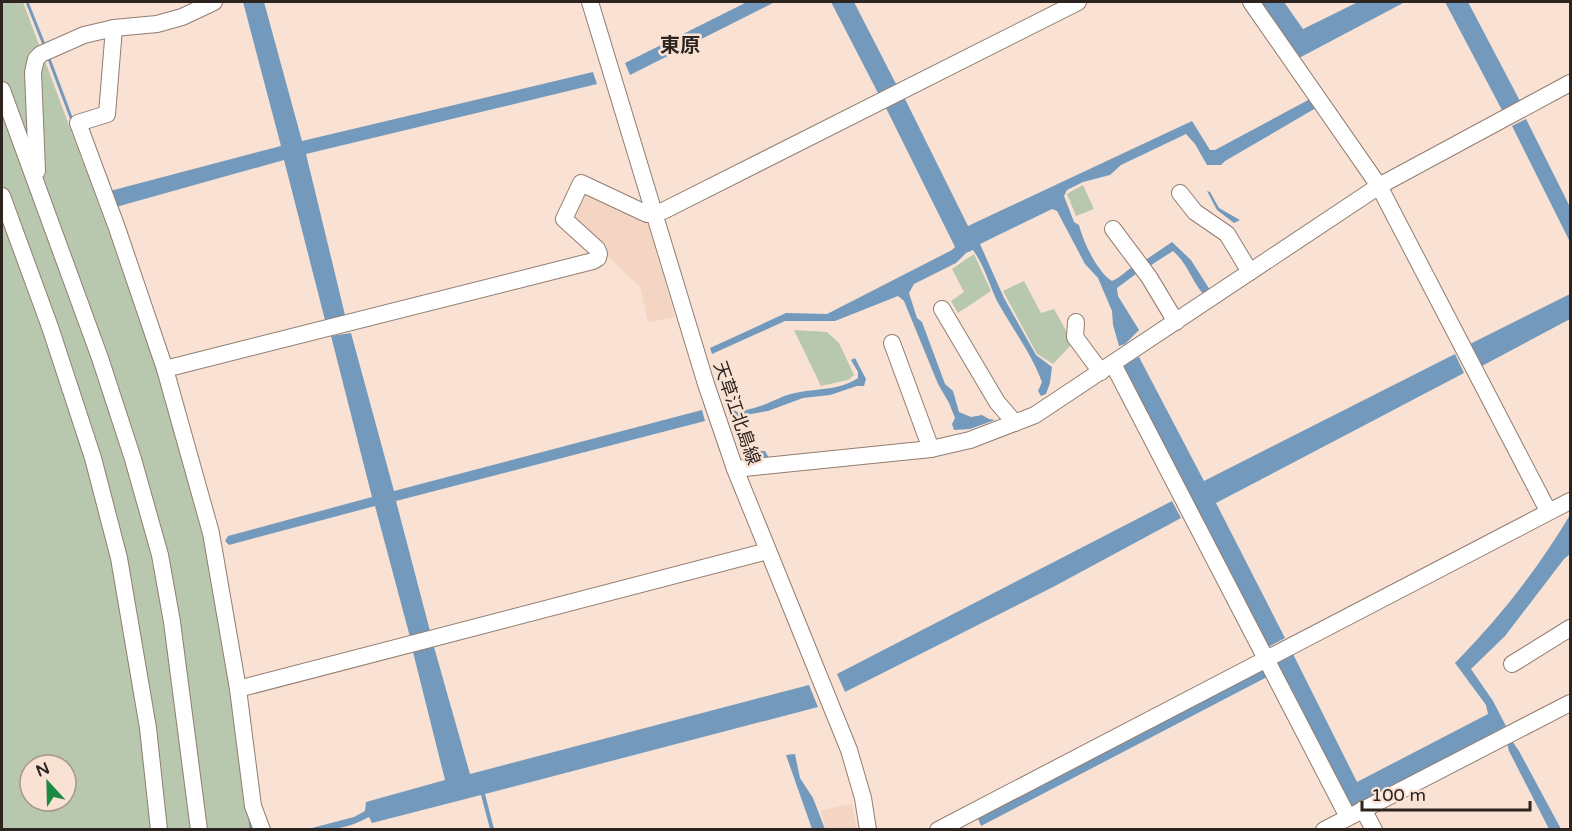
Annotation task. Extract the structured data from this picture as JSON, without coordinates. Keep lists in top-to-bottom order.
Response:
{
  "streets": {
    "street": ["天草江北島線"]
  },
  "districts": ["東原"],
  "scale_bar": "100 m",
  "north": "top"
}
